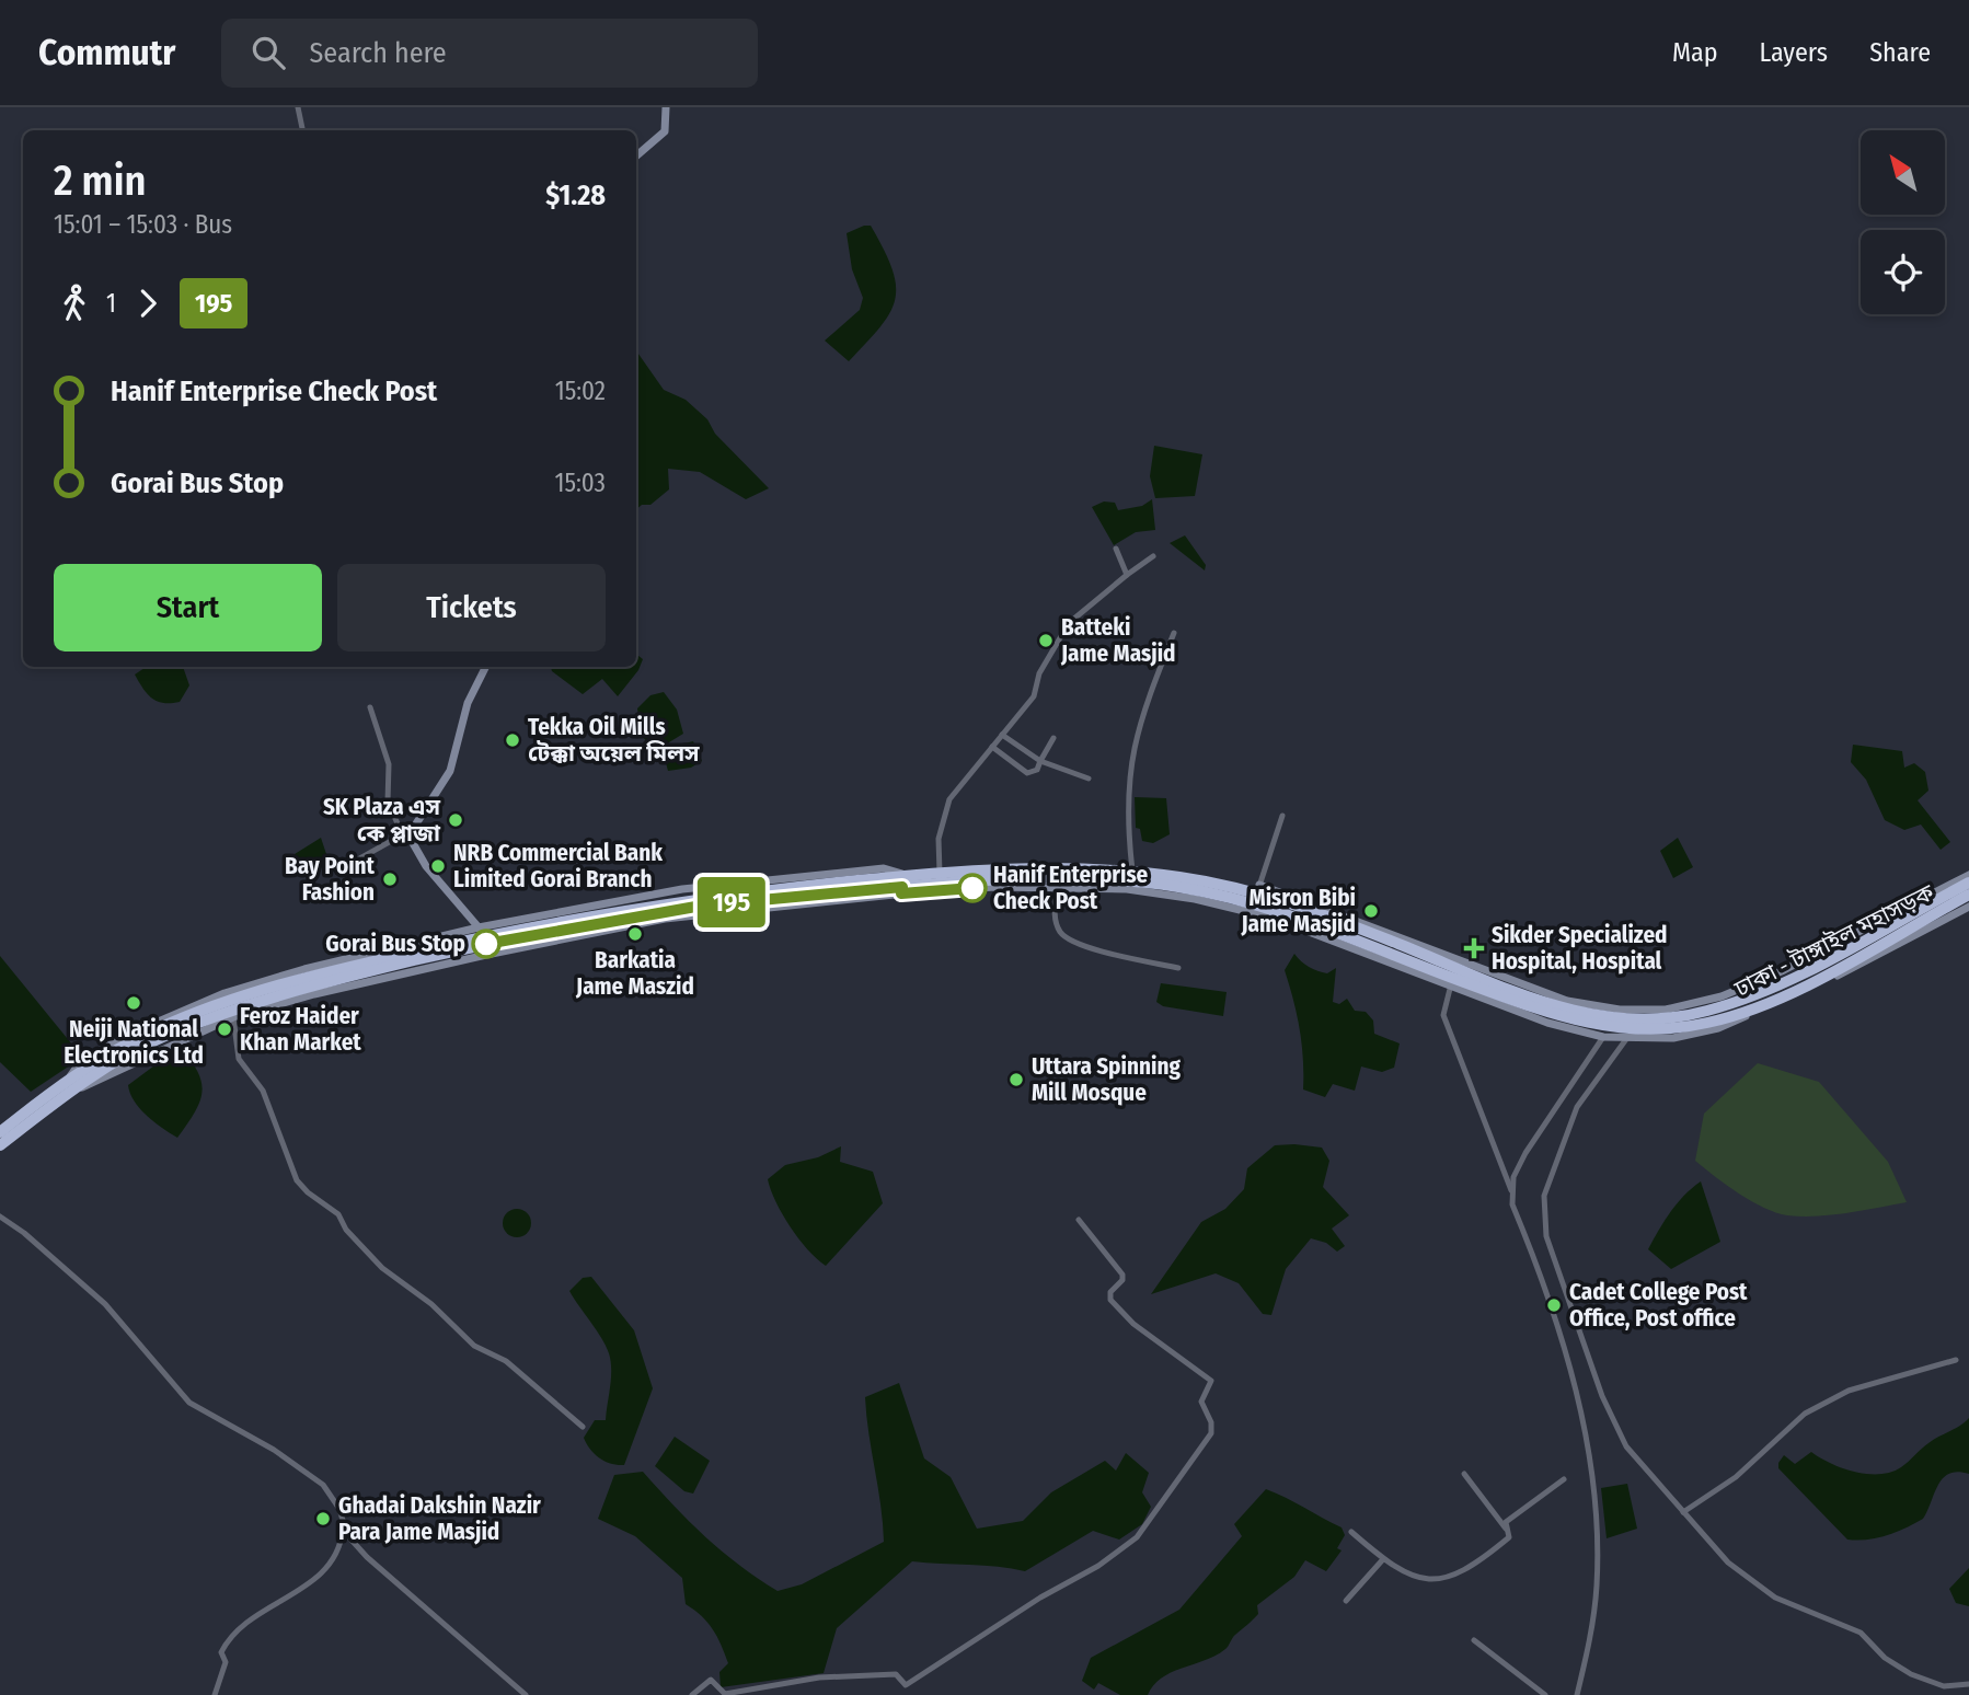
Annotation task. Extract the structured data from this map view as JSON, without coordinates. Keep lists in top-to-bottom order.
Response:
{
  "streets": {
    "highway": ["ঢাকা - টাঙ্গাইল মহাসড়ক"]
  },
  "places": {
    "other": [
      "Batteki Jame Masjid",
      "Tekka Oil Mills টেক্কা অয়েল মিলস",
      "SK Plaza এস কে প্লাজা",
      "NRB Commercial Bank Limited Gorai Branch",
      "Bay Point Fashion",
      "Hanif Enterprise Check Post",
      "Misron Bibi Jame Masjid",
      "Barkatia Jame Maszid",
      "Gorai Bus Stop",
      "Neiji National Electronics Ltd",
      "Feroz Haider Khan Market",
      "Uttara Spinning Mill Mosque",
      "Cadet College Post Office, Post office",
      "Ghadai Dakshin Nazir Para Jame Masjid"
    ],
    "health": ["Sikder Specialized Hospital, Hospital"]
  },
  "lines": ["bus line 195"],
  "north": "top left",
  "page": {
    "header": "Commutr",
    "search": "Search here",
    "nav": ["Map", "Layers", "Share"],
    "on_map": "195",
    "heading": ["2 min", "15:01 – 15:03 · Bus", "$1.28"],
    "legs": ["1", "195"],
    "list": [
      {
        "name": "Hanif Enterprise Check Post",
        "value": "15:02"
      },
      {
        "name": "Gorai Bus Stop",
        "value": "15:03"
      }
    ],
    "buttons": ["Start", "Tickets"]
  }
}
